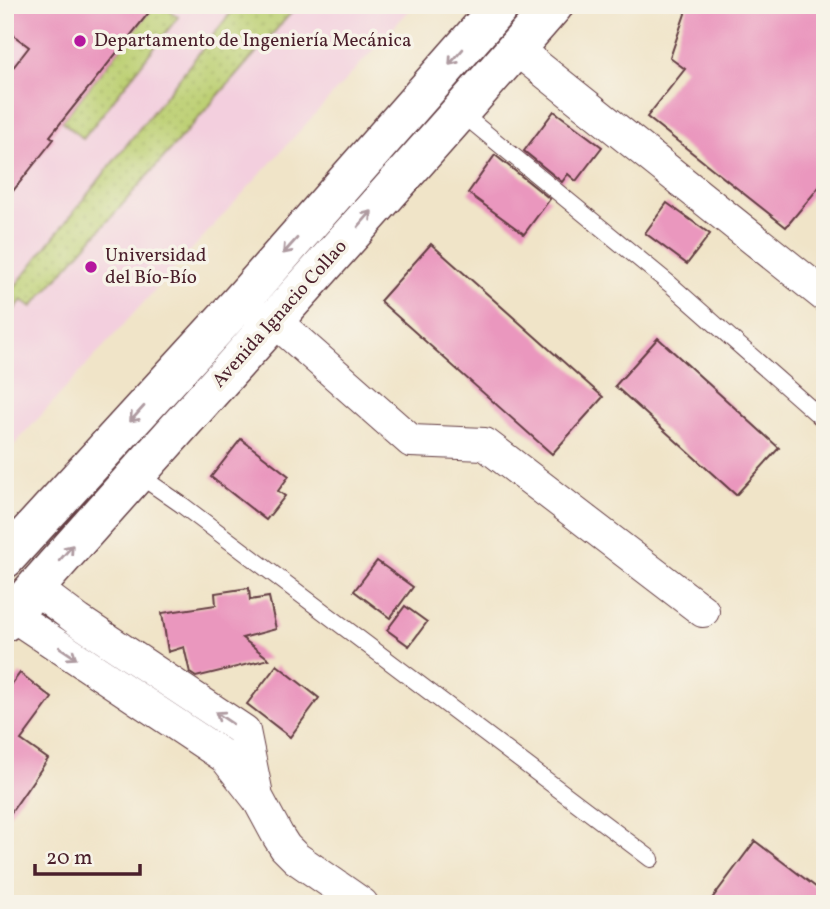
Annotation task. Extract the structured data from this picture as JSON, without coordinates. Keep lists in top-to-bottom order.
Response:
{
  "streets": {
    "main road": ["Avenida Ignacio Collao"]
  },
  "places": ["Departamento de Ingeniería Mecánica", "Universidad del Bío-Bío"],
  "scale_bar": "20 m"
}
